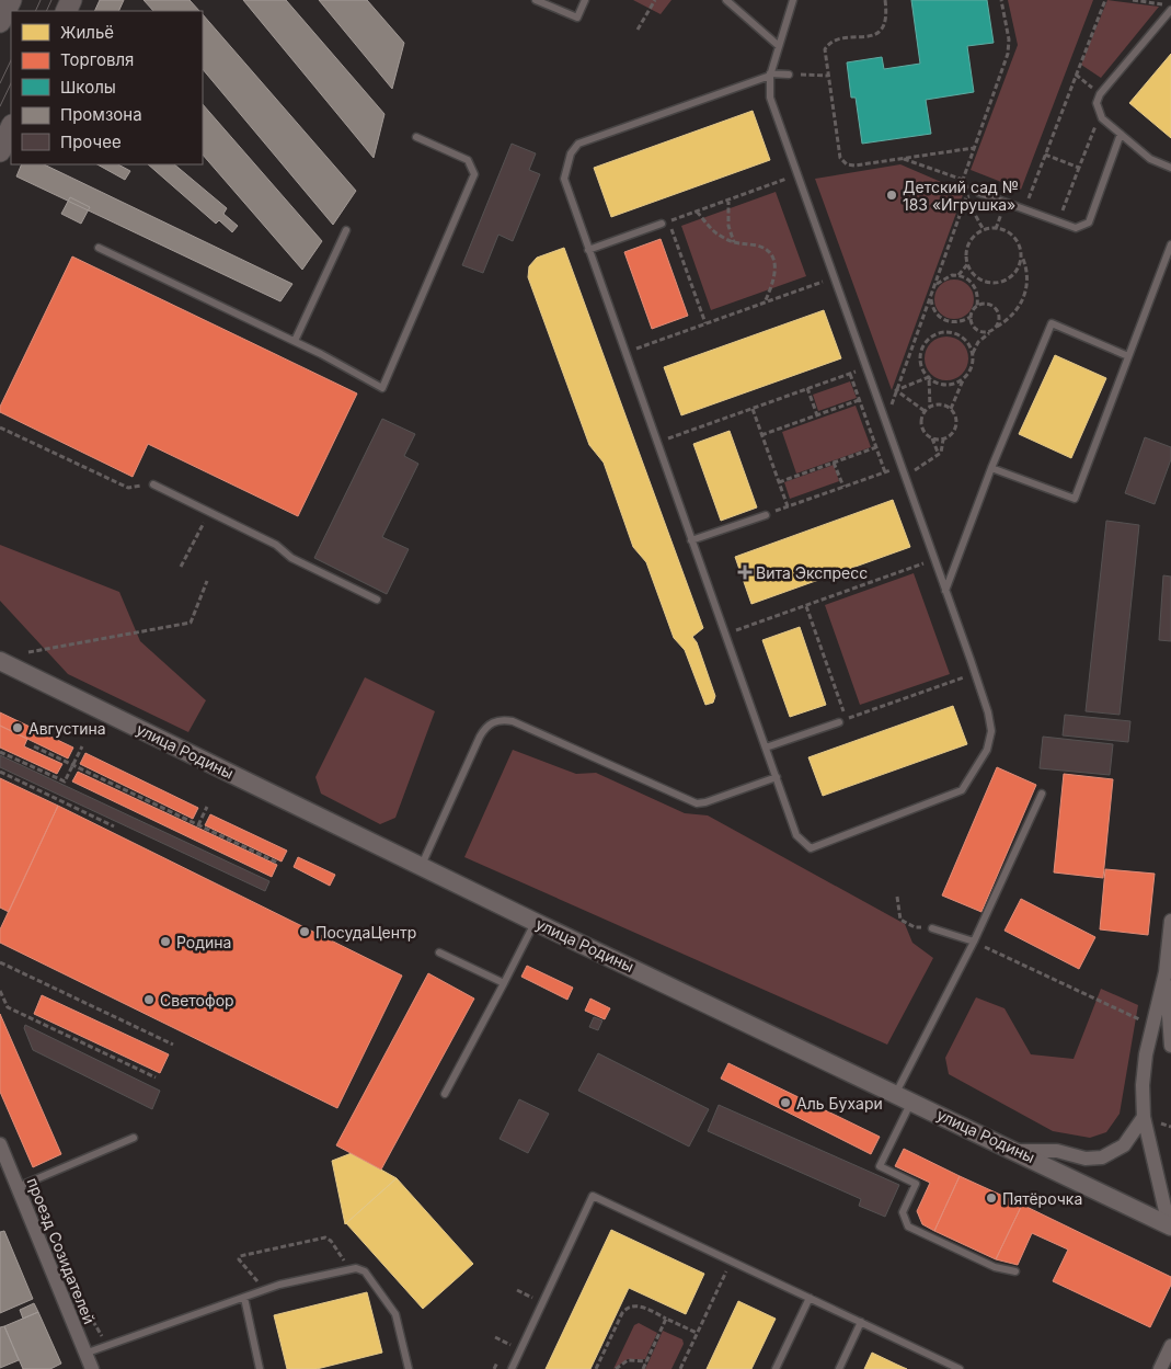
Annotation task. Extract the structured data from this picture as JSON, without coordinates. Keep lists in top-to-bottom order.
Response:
{
  "streets": {
    "street": ["улица Родины", "проезд Созидателей"]
  },
  "places": {
    "other": [
      "Детский сад № 183 «Игрушка»",
      "Августина",
      "ПосудаЦентр",
      "Родина",
      "Светофор",
      "Аль Бухари",
      "Пятёрочка"
    ],
    "health": ["Вита Экспресс"]
  },
  "legend": [
    "Жильё",
    "Торговля",
    "Школы",
    "Промзона",
    "Прочее"
  ]
}
